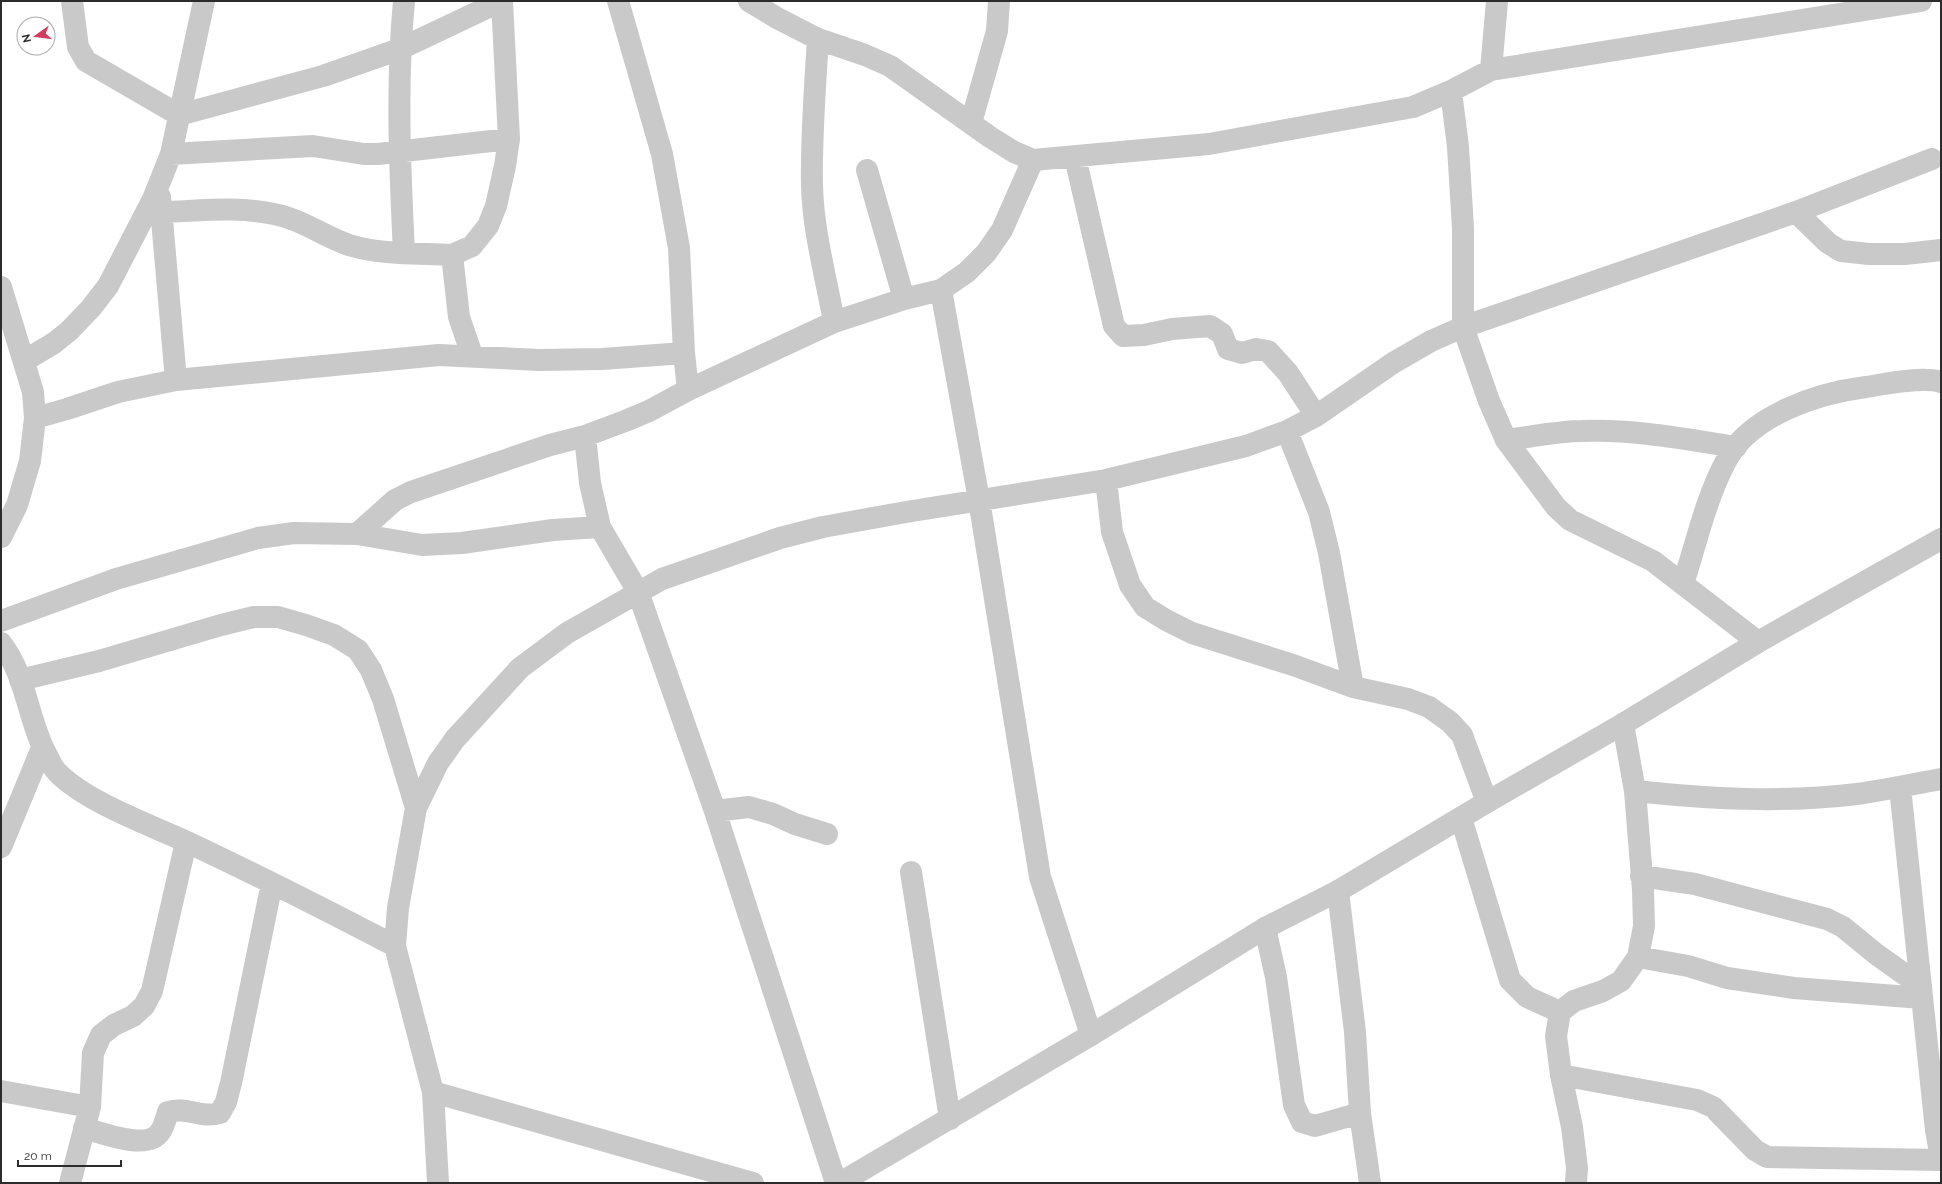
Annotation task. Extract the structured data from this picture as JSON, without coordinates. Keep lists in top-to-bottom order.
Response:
{
  "scale_bar": "20 m",
  "north": "left"
}
